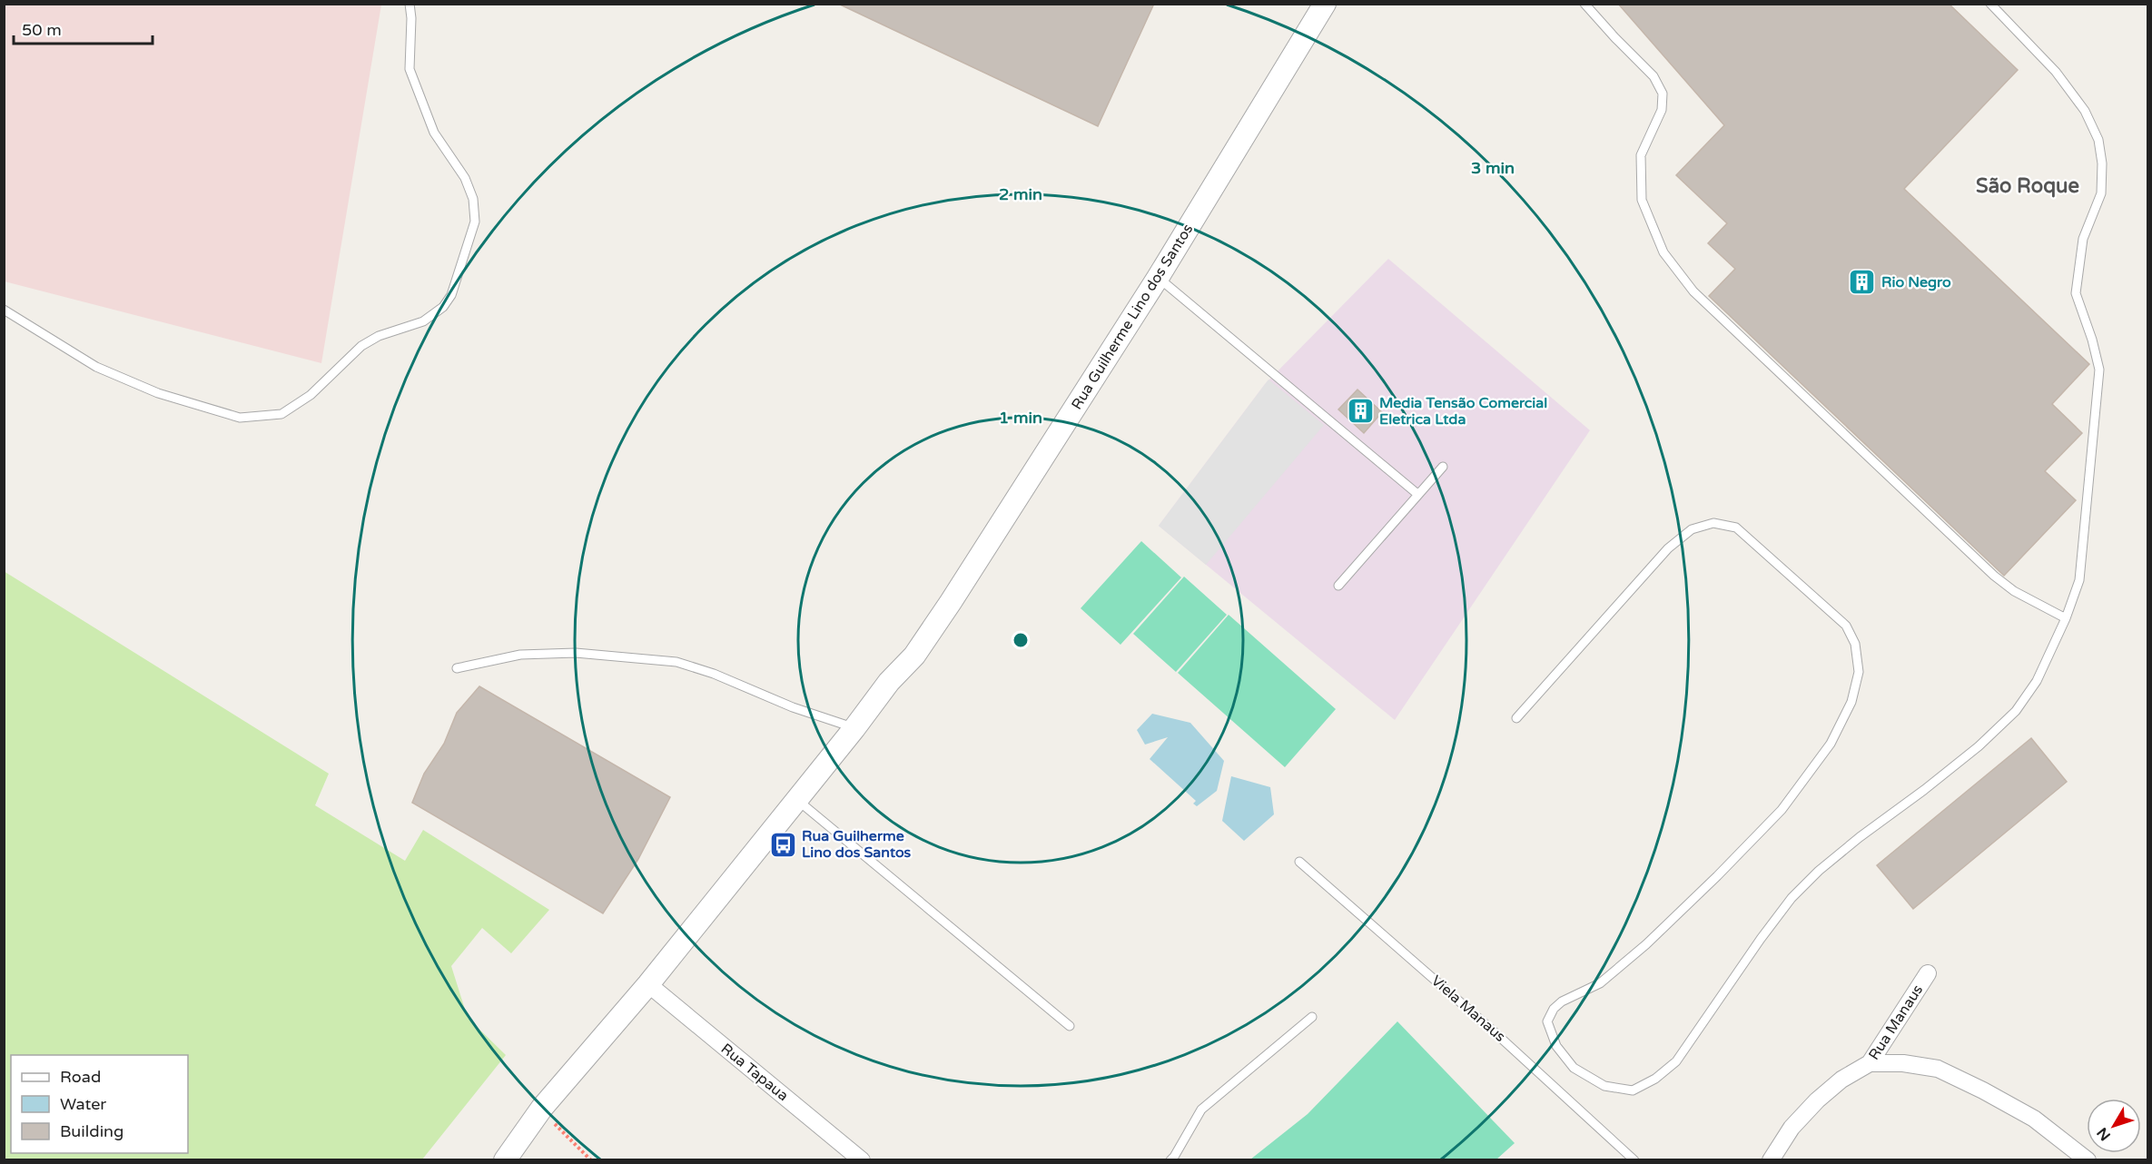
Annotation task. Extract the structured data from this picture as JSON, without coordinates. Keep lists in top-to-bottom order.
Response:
{
  "streets": {
    "street": ["Rua Guilherme Lino dos Santos", "Rua Manaus", "Rua Tapaua"],
    "lane": ["Viela Manaus"]
  },
  "crossings": [
    ["Rua Guilherme Lino dos Santos", "Rua Tapaua"]
  ],
  "districts": ["São Roque"],
  "places": {
    "building": ["Rio Negro", "Media Tensão Comercial Eletrica Ltda"],
    "bus stop": ["Rua Guilherme Lino dos Santos"]
  },
  "legend": ["Road", "Water", "Building"],
  "scale_bar": "50 m",
  "north": "bottom left",
  "rings": ["3 min", "2 min", "1 min"]
}
